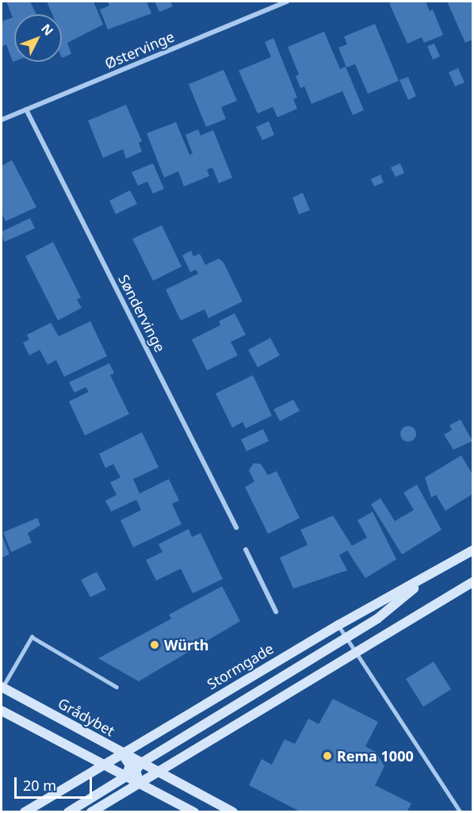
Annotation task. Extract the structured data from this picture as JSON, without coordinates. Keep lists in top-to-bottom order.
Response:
{
  "streets": {
    "street": [
      "Østervinge",
      "Søndervinge",
      "Stormgade",
      "Grådybet"
    ]
  },
  "crossings": [
    ["Østervinge", "Søndervinge"],
    ["Stormgade", "Grådybet"]
  ],
  "places": ["Würth", "Rema 1000"],
  "scale_bar": "20 m",
  "north": "top right"
}
